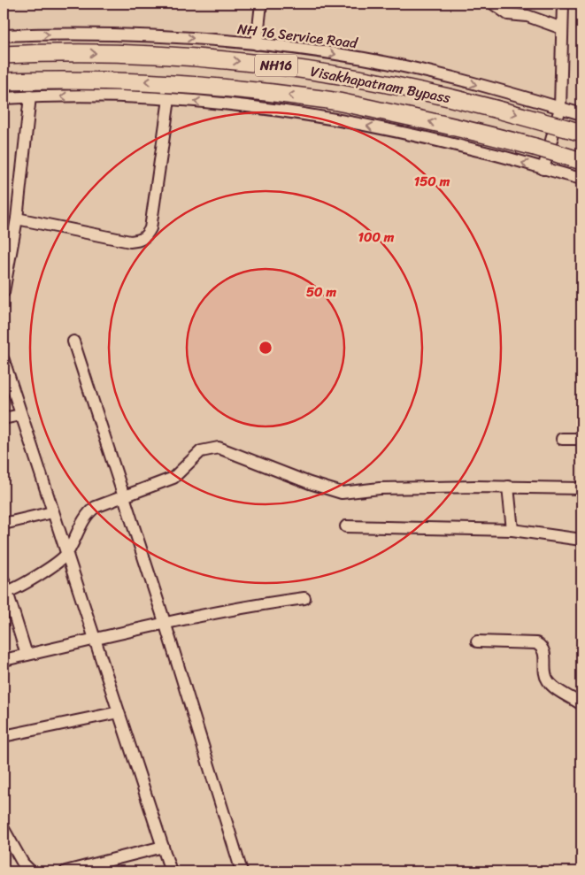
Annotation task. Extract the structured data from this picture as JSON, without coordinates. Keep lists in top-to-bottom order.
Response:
{
  "streets": {
    "highway": ["NH16", "Visakhapatnam Bypass"],
    "street": ["NH 16 Service Road"]
  },
  "rings": ["150 m", "100 m", "50 m"]
}
